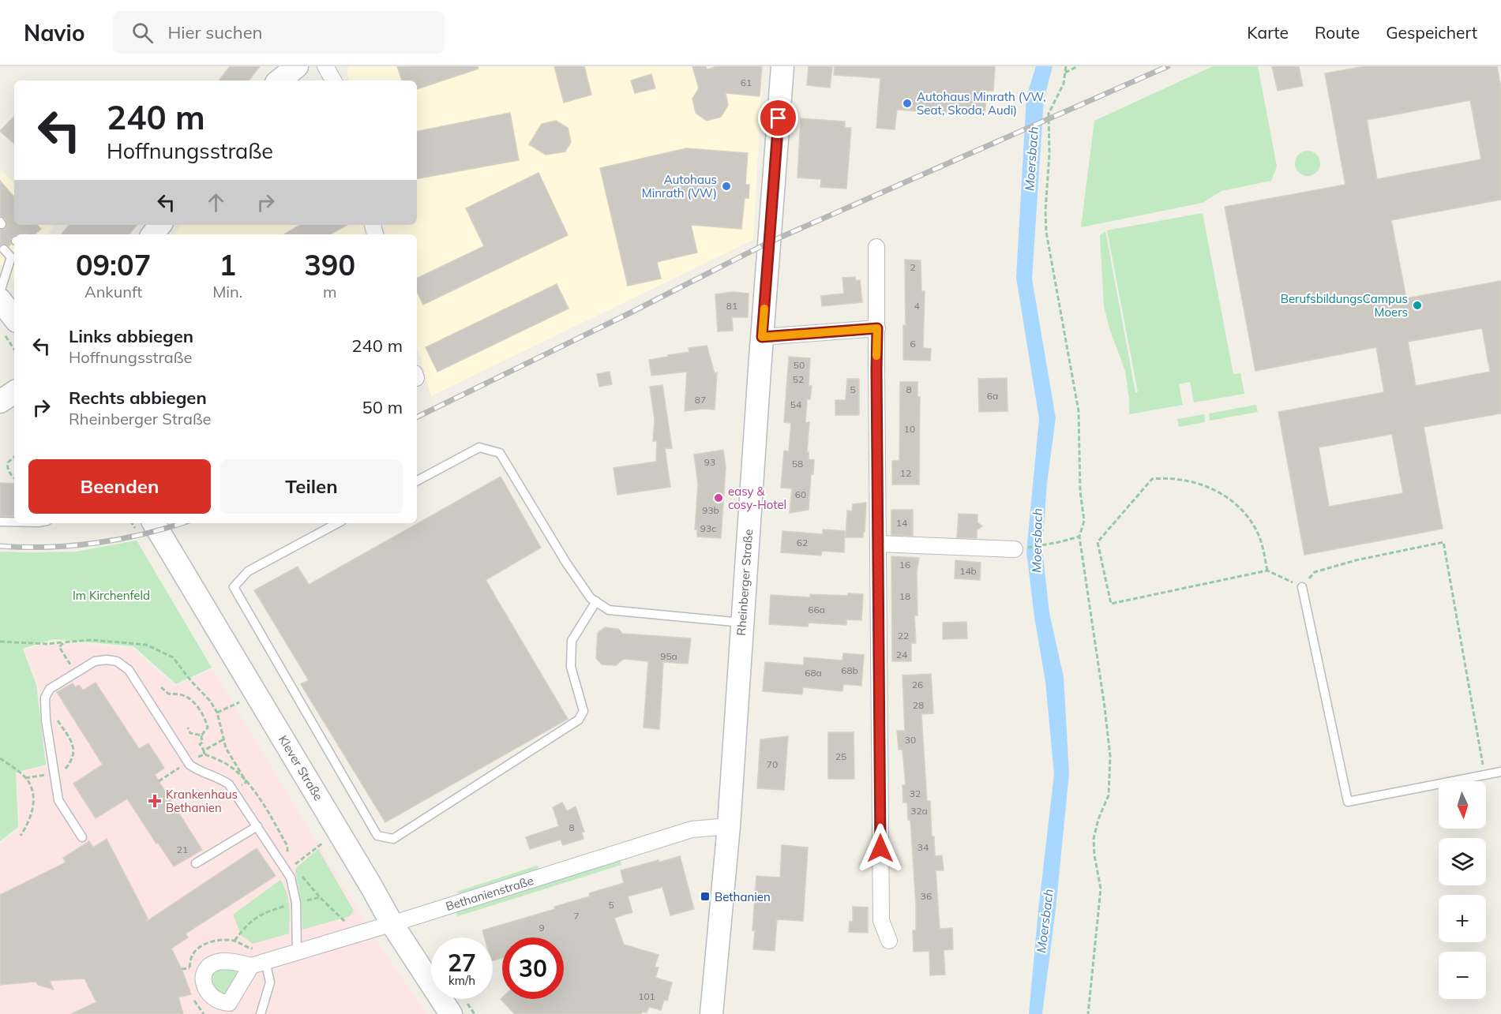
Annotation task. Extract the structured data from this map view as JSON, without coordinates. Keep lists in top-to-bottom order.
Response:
{
  "streets": {
    "main road": ["Rheinberger Straße", "Klever Straße"],
    "street": ["Bethanienstraße"]
  },
  "crossings": [
    ["Rheinberger Straße", "Bethanienstraße"],
    ["Klever Straße", "Bethanienstraße"]
  ],
  "water": ["Moersbach"],
  "parks": ["Im Kirchenfeld"],
  "places": {
    "other": [
      "Autohaus Minrath (VW, Seat, Skoda, Audi)",
      "Autohaus Minrath (VW)",
      "BerufsbildungsCampus Moers",
      "easy & cosy-Hotel"
    ],
    "health": ["Krankenhaus Bethanien"],
    "transit": ["Bethanien"]
  },
  "house_numbers": [
    "61",
    "2",
    "81",
    "4",
    "6",
    "50",
    "52",
    "5",
    "8",
    "6a",
    "87",
    "54",
    "10",
    "93",
    "58",
    "12",
    "60",
    "93b",
    "14",
    "93c",
    "62",
    "16",
    "14b",
    "18",
    "66a",
    "22",
    "24",
    "95a",
    "68b",
    "68a",
    "26",
    "28",
    "30",
    "25",
    "70",
    "32",
    "32a",
    "8",
    "34",
    "21",
    "36",
    "5",
    "7",
    "9",
    "101"
  ],
  "north": "bottom",
  "page": {
    "header": "Navio",
    "search": "Hier suchen",
    "nav": ["Karte", "Route", "Gespeichert"],
    "turn": ["240 m", "Hoffnungsstraße"],
    "eta": [
      "09:07",
      "Ankunft",
      "1",
      "Min.",
      "390",
      "m"
    ],
    "list": [
      {
        "name": "Links abbiegen",
        "note": "Hoffnungsstraße",
        "value": "240 m"
      },
      {
        "name": "Rechts abbiegen",
        "note": "Rheinberger Straße",
        "value": "50 m"
      }
    ],
    "buttons": ["Beenden", "Teilen"],
    "map_buttons": ["+", "−"],
    "speed": "27 km/h",
    "limit": "30"
  }
}
